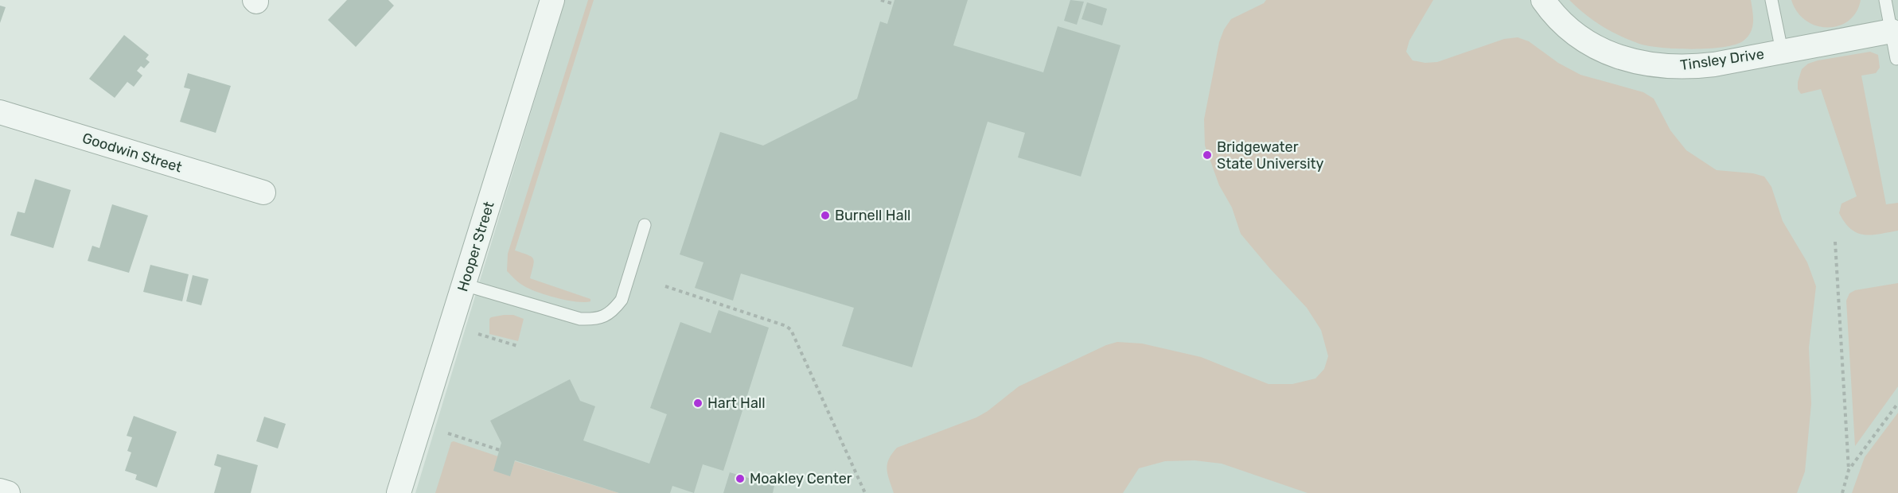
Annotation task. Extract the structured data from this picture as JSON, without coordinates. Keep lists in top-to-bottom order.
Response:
{
  "streets": {
    "street": ["Tinsley Drive", "Goodwin Street", "Hooper Street"]
  },
  "places": [
    "Bridgewater State University",
    "Burnell Hall",
    "Hart Hall",
    "Moakley Center"
  ]
}
